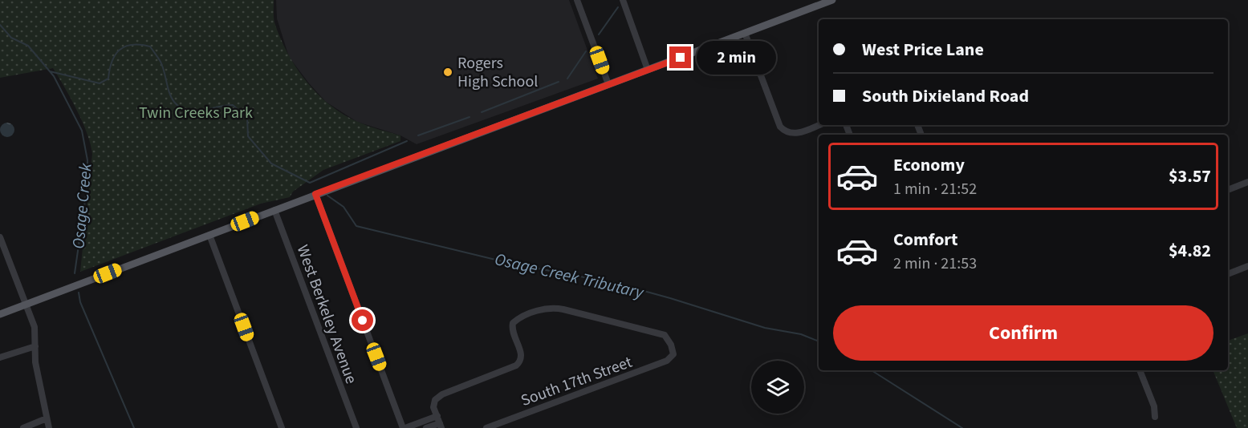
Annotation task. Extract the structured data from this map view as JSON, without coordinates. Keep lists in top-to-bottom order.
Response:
{
  "streets": {
    "street": ["West Berkeley Avenue", "South 17th Street"]
  },
  "water": ["Osage Creek", "Osage Creek Tributary"],
  "parks": ["Twin Creeks Park"],
  "places": ["Rogers High School"],
  "page": {
    "banner": ["West Price Lane", "South Dixieland Road"],
    "bubble": "2 min",
    "list": [
      {
        "name": "Economy",
        "note": "1 min · 21:52",
        "value": "$3.57"
      },
      {
        "name": "Comfort",
        "note": "2 min · 21:53",
        "value": "$4.82"
      }
    ],
    "buttons": "Confirm"
  }
}
